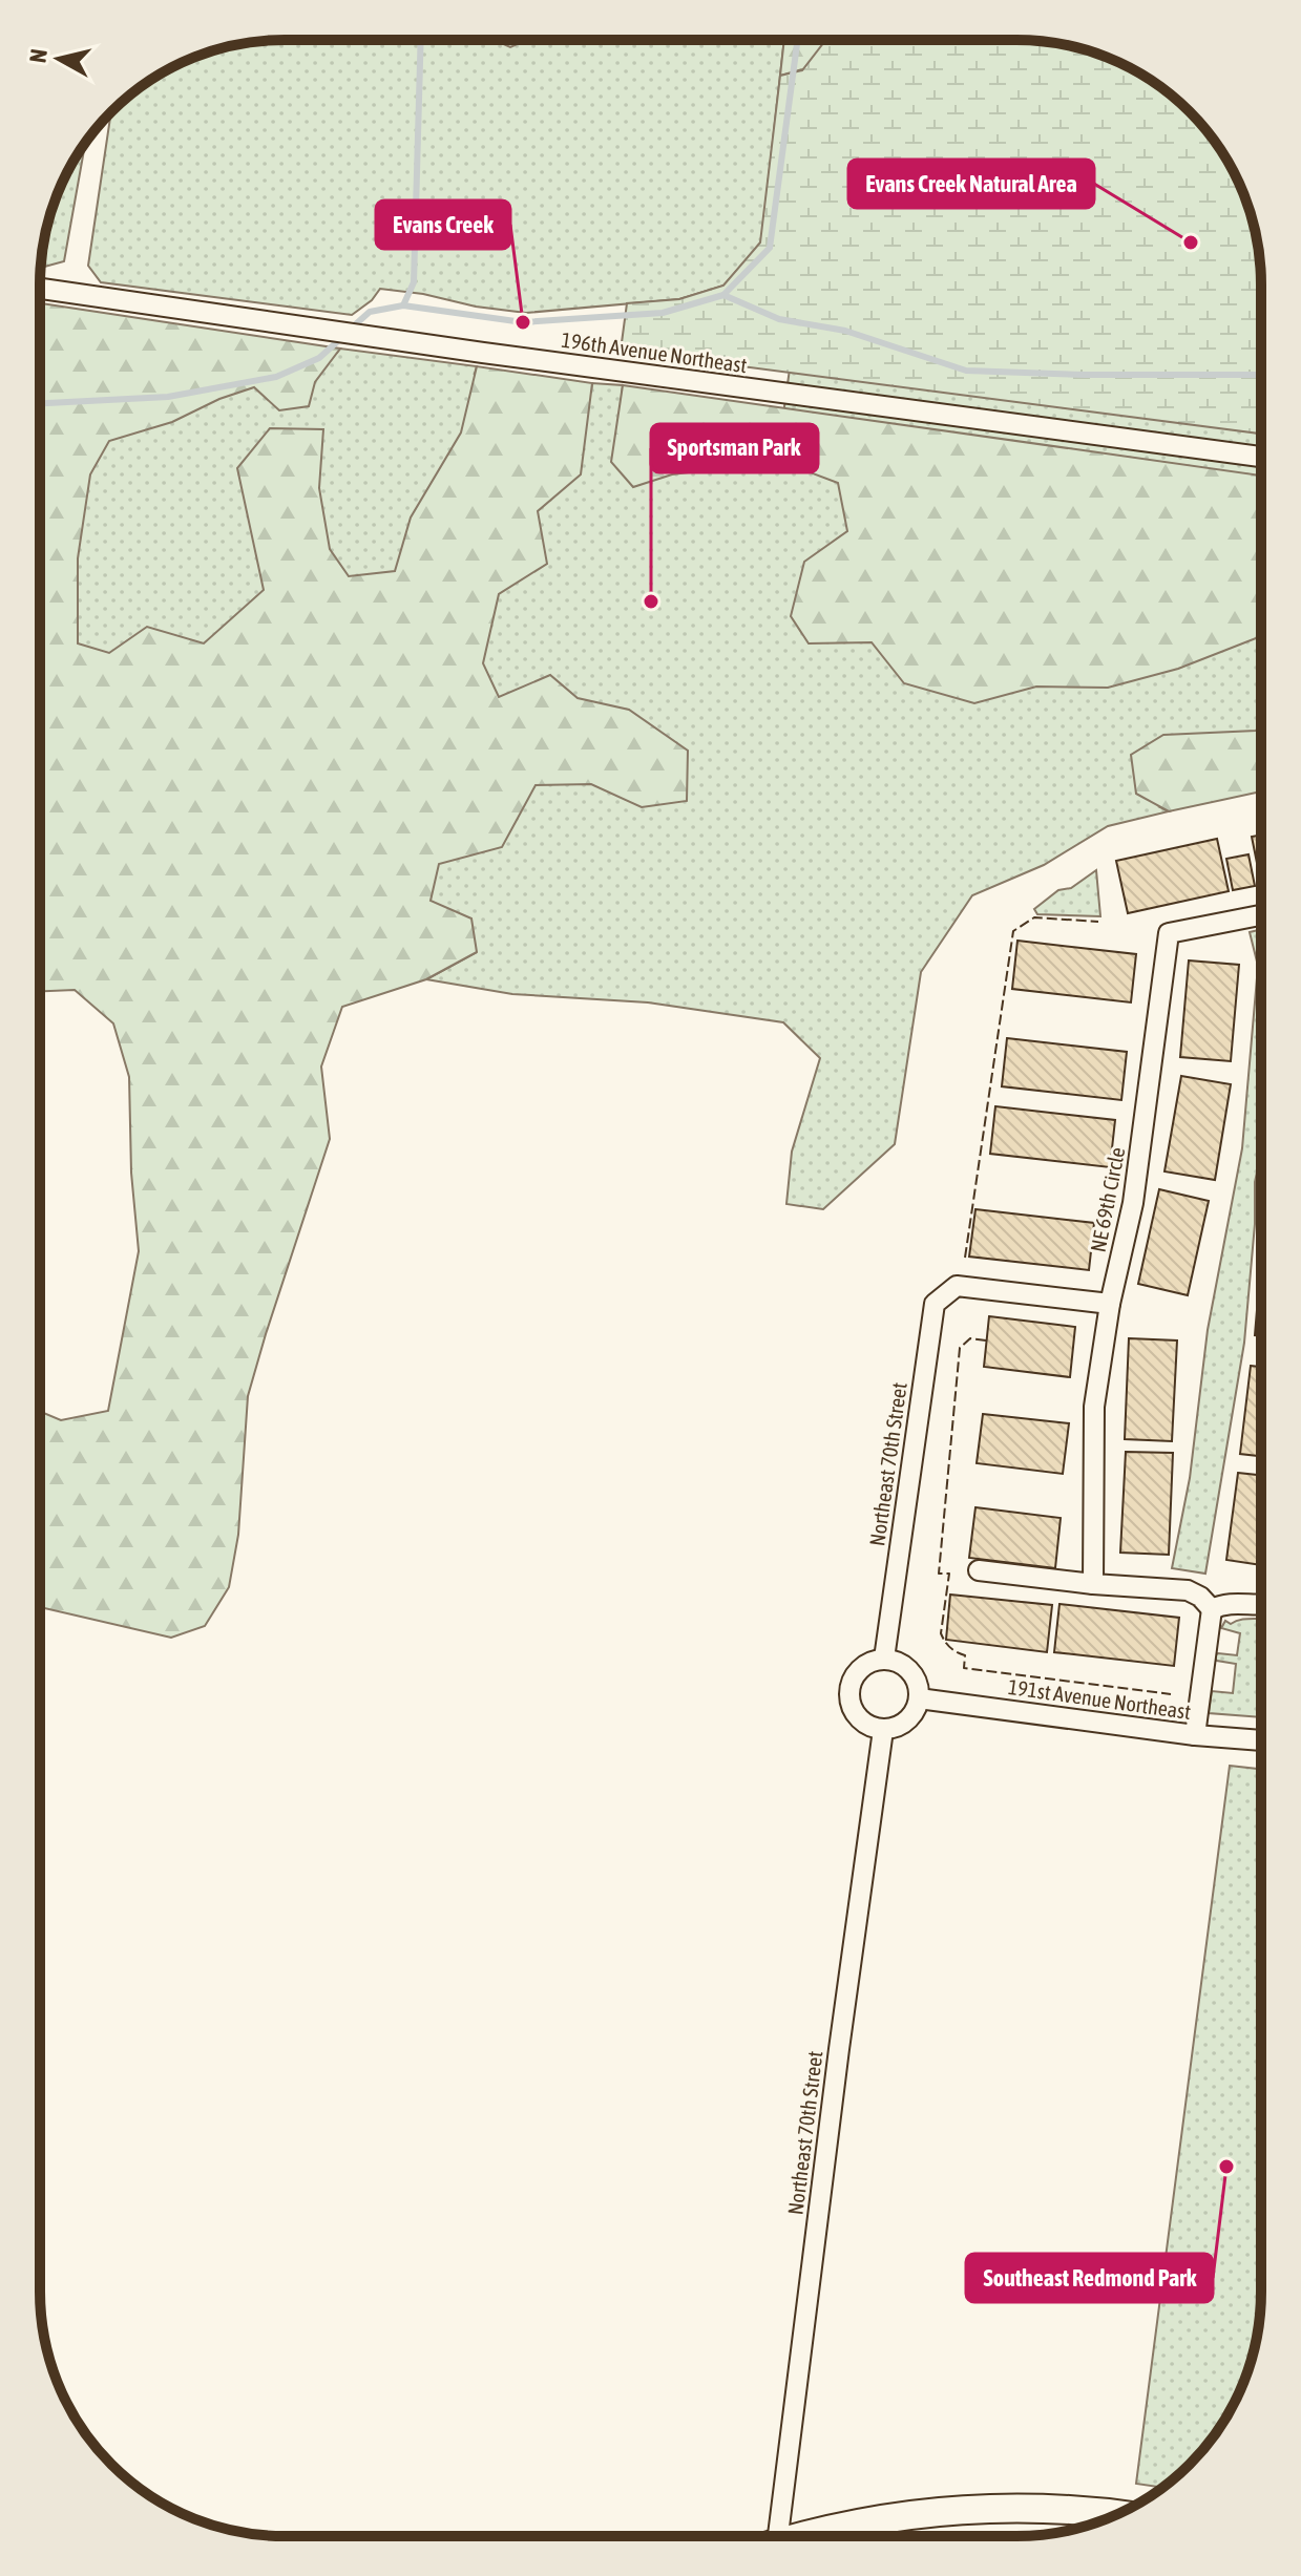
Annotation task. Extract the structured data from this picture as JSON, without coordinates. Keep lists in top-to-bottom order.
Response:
{
  "streets": {
    "street": [
      "196th Avenue Northeast",
      "NE 69th Circle",
      "Northeast 70th Street",
      "191st Avenue Northeast"
    ]
  },
  "crossings": [
    ["NE 69th Circle", "Northeast 70th Street"],
    ["Northeast 70th Street", "191st Avenue Northeast"]
  ],
  "places": [
    "Evans Creek Natural Area",
    "Evans Creek",
    "Sportsman Park",
    "Southeast Redmond Park"
  ],
  "north": "left"
}
